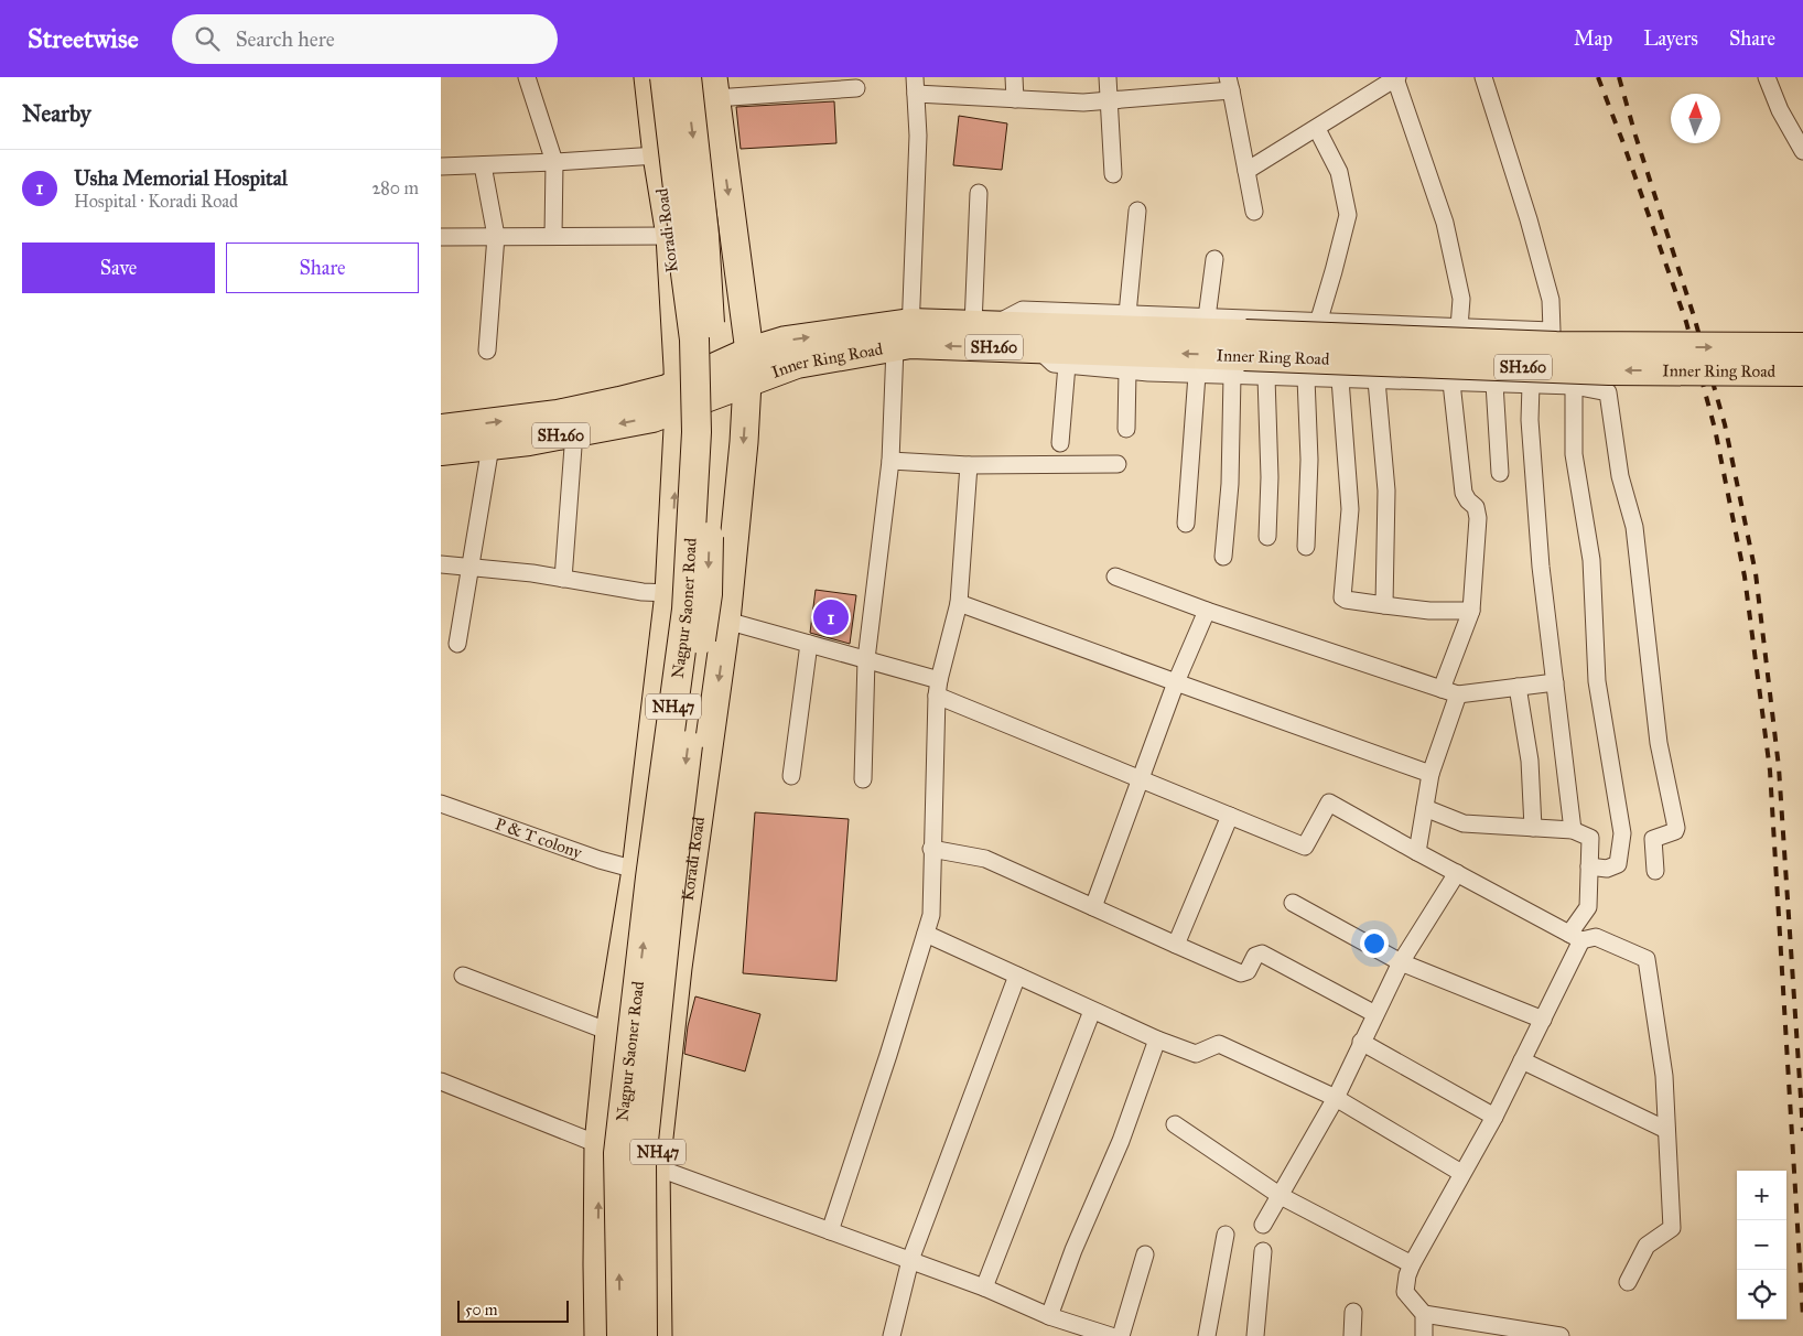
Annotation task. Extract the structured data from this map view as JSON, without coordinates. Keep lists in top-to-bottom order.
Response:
{
  "streets": {
    "highway": [
      "SH260",
      "Inner Ring Road",
      "Nagpur Saoner Road",
      "NH47"
    ],
    "main road": ["Koradi Road"],
    "street": ["P & T colony"]
  },
  "crossings": [
    ["Koradi Road", "SH260"],
    ["Koradi Road", "Inner Ring Road"],
    ["Koradi Road", "NH47"],
    ["Koradi Road", "P & T colony"],
    ["SH260", "Inner Ring Road"],
    ["SH260", "NH47"],
    ["Inner Ring Road", "NH47"]
  ],
  "scale_bar": "50 m",
  "north": "top",
  "page": {
    "header": "Streetwise",
    "search": "Search here",
    "nav": ["Map", "Layers", "Share"],
    "heading": "Nearby",
    "list": [
      {
        "mark": "1",
        "name": "Usha Memorial Hospital",
        "note": "Hospital · Koradi Road",
        "value": "280 m"
      }
    ],
    "buttons": ["Save", "Share"],
    "pins": "1",
    "map_buttons": ["+", "−"],
    "scale": "50 m"
  }
}
